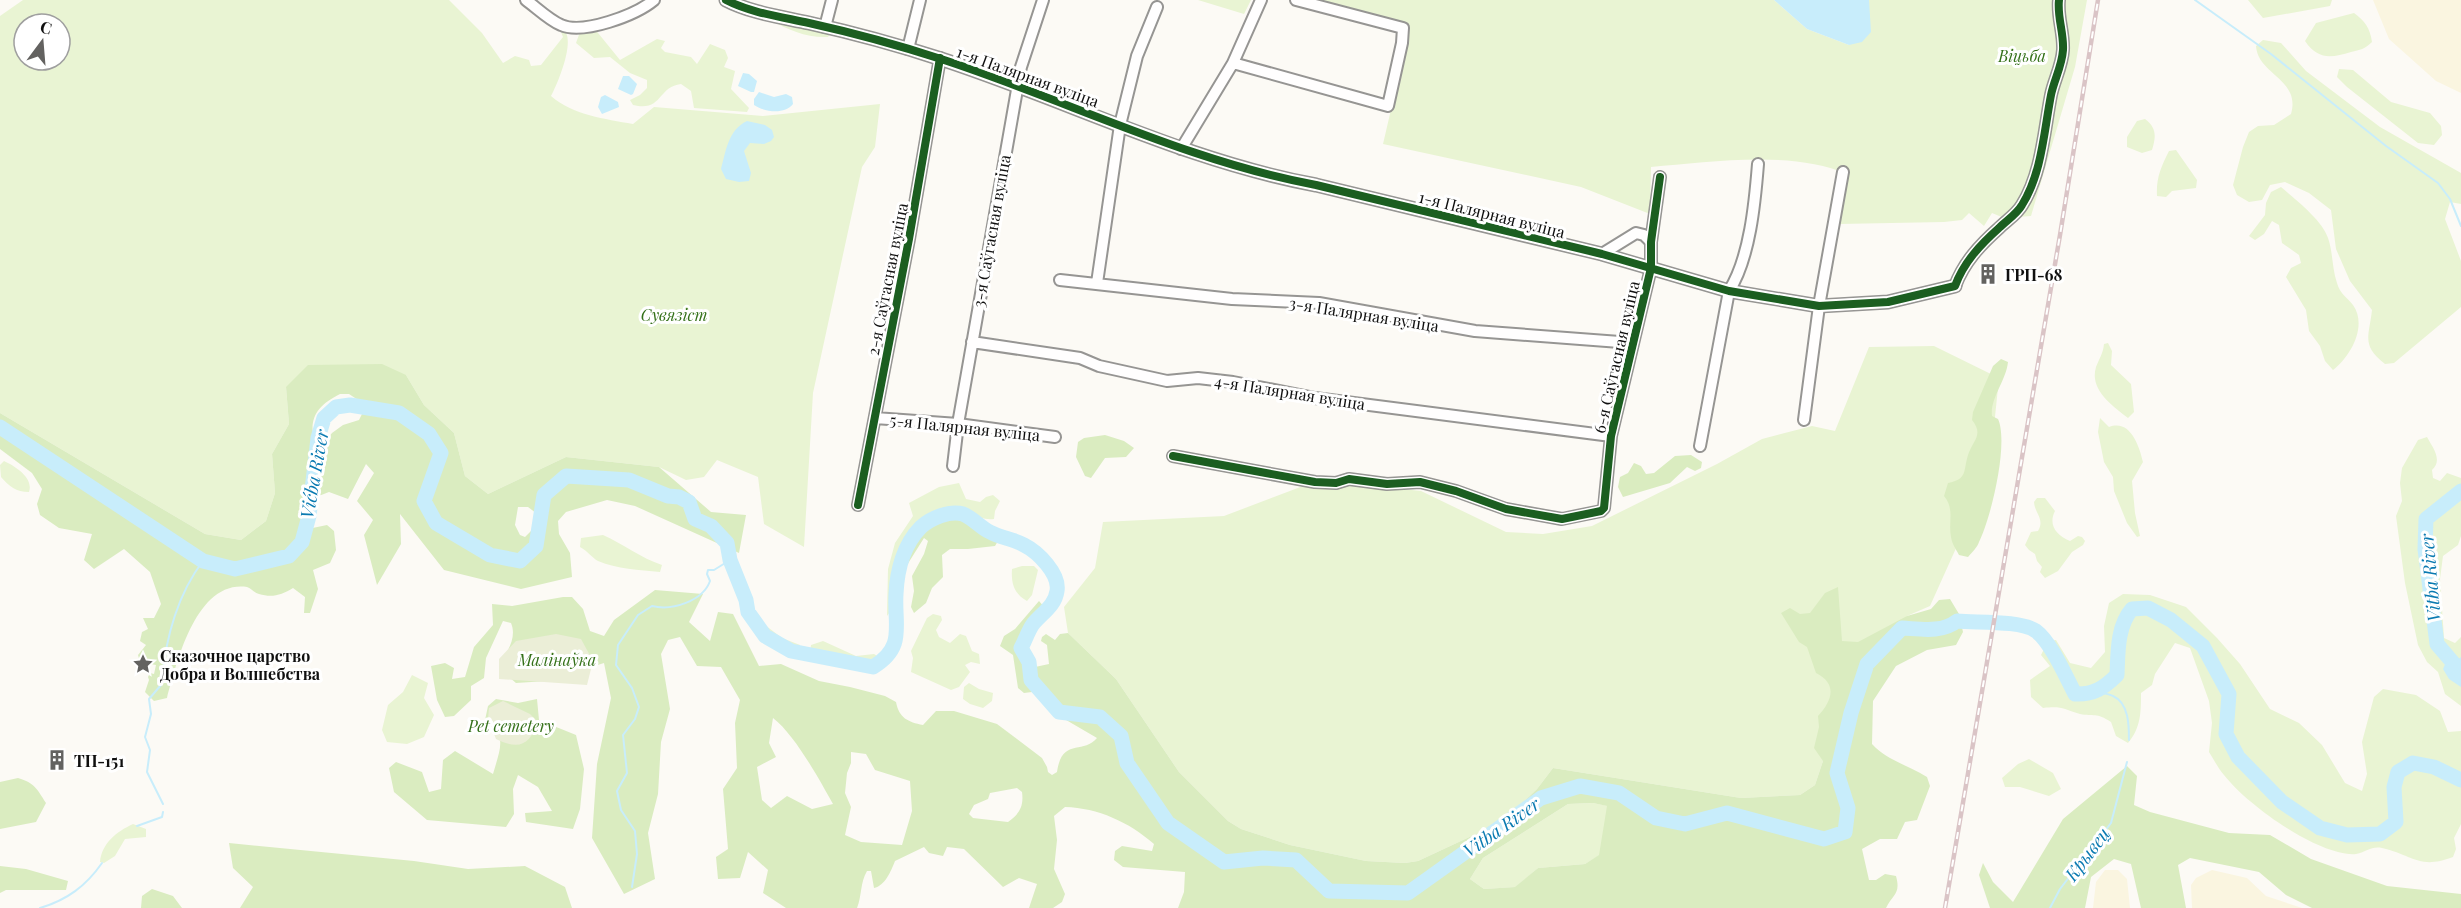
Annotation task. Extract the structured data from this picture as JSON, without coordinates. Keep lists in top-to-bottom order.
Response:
{
  "streets": {
    "street": [
      "1-я Палярная вуліца",
      "3-я Саўгасная вуліца",
      "2-я Саўгасная вуліца",
      "3-я Палярная вуліца",
      "6-я Саўгасная вуліца",
      "4-я Палярная вуліца",
      "5-я Палярная вуліца"
    ]
  },
  "crossings": [
    ["1-я Палярная вуліца", "3-я Саўгасная вуліца"],
    ["1-я Палярная вуліца", "2-я Саўгасная вуліца"],
    ["1-я Палярная вуліца", "6-я Саўгасная вуліца"],
    ["3-я Саўгасная вуліца", "4-я Палярная вуліца"],
    ["3-я Саўгасная вуліца", "5-я Палярная вуліца"],
    ["2-я Саўгасная вуліца", "5-я Палярная вуліца"],
    ["3-я Палярная вуліца", "6-я Саўгасная вуліца"],
    ["6-я Саўгасная вуліца", "4-я Палярная вуліца"]
  ],
  "water": ["Vićba River", "Vitba River", "Крывец"],
  "parks": [
    "Віцьба",
    "Сувязіст",
    "Малінаўка",
    "Pet cemetery"
  ],
  "places": {
    "building": ["ГРП-68", "ТП-151"],
    "place": ["Сказочное царство Добра и Волшебства"]
  },
  "north": "top"
}
